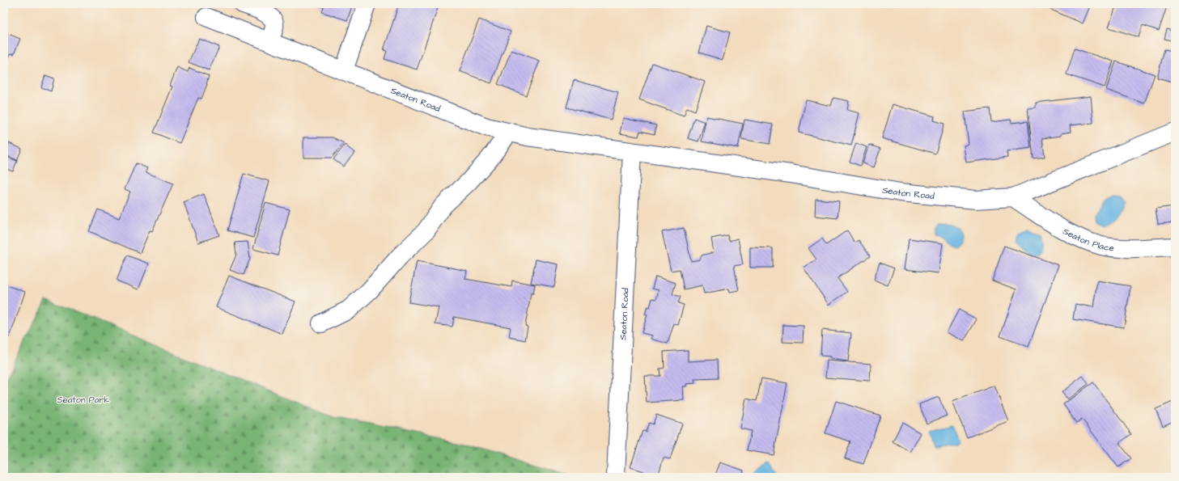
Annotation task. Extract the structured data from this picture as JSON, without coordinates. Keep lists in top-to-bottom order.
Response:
{
  "streets": {
    "street": ["Seaton Road", "Seaton Place"]
  },
  "crossings": [
    ["Seaton Road", "Seaton Place"]
  ],
  "parks": ["Seaton Park"]
}
